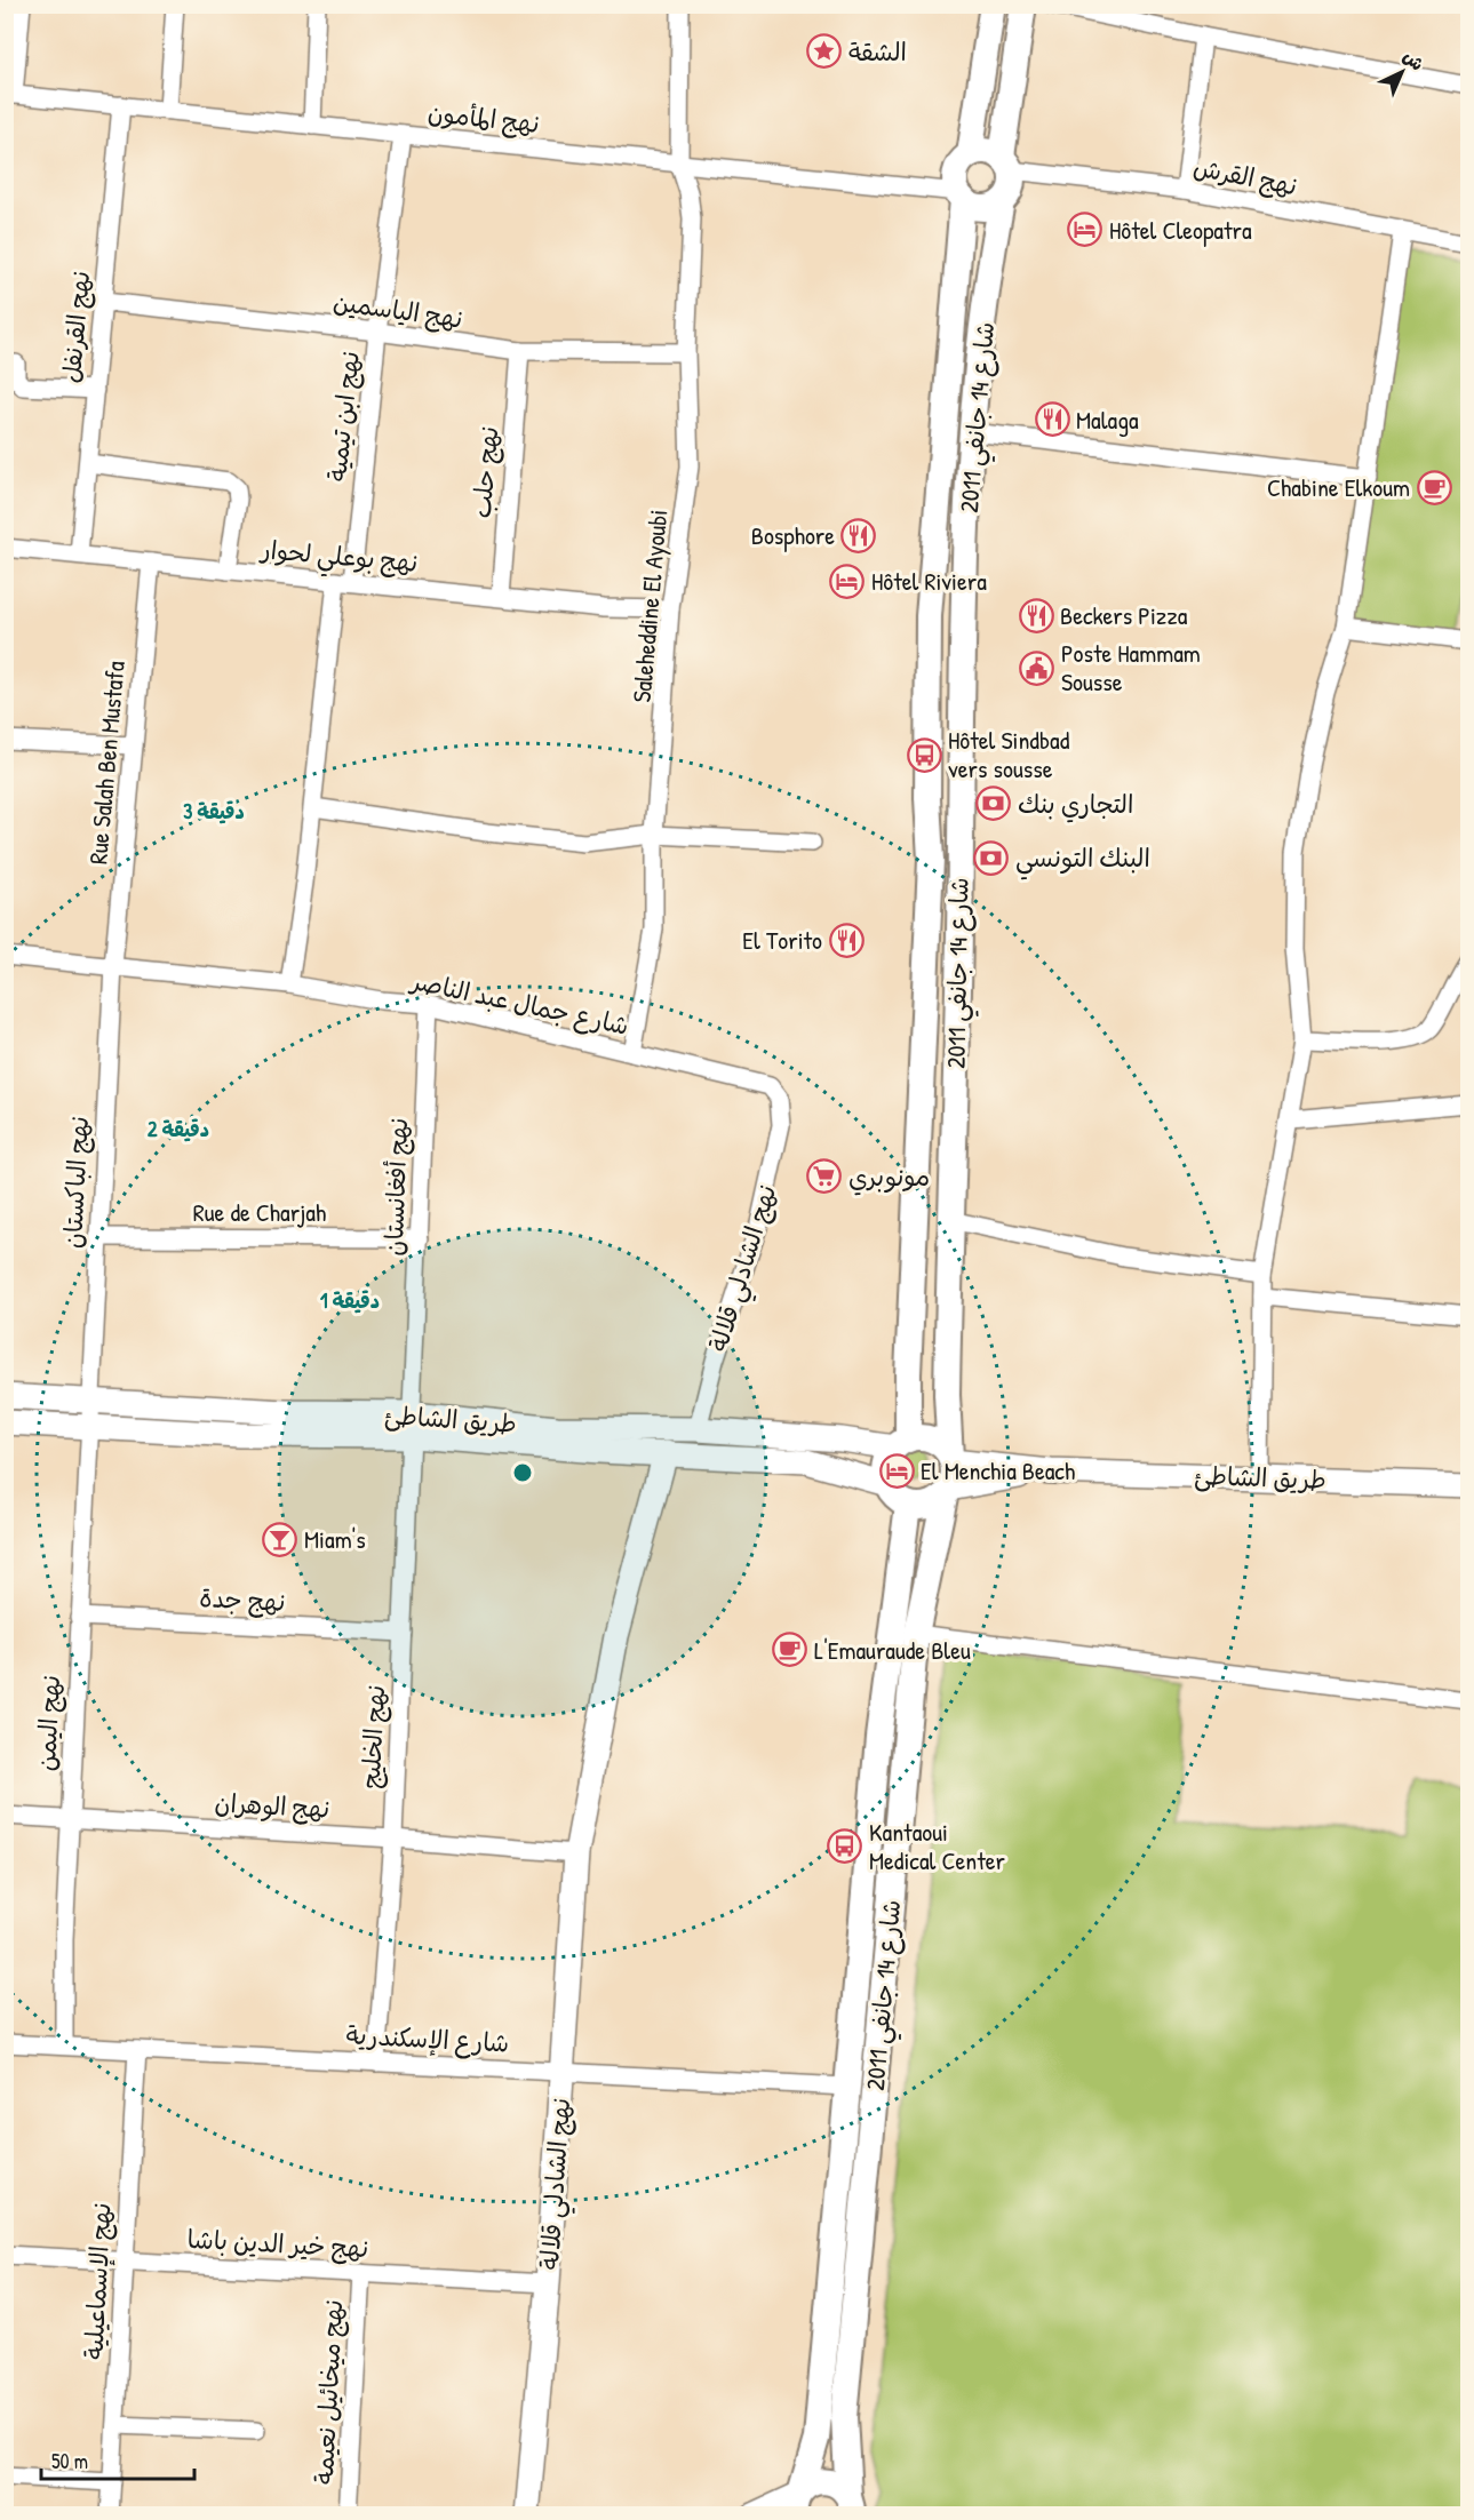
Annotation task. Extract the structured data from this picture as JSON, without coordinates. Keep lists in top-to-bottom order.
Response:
{
  "streets": {
    "main road": ["شارع 14 جانفي 2011"],
    "street": [
      "نهج المأمون",
      "نهج القرش",
      "نهج الياسمين",
      "نهج القرنفل",
      "نهج ابن تيمية",
      "نهج حلب",
      "نهج بوعلي لحوار",
      "Saleheddine El Ayoubi",
      "Rue Salah Ben Mustafa",
      "شارع جمال عبد الناصر",
      "نهج الباكستان",
      "نهج أفغانستان",
      "Rue de Charjah",
      "نهج الشادلي قلالة",
      "طريق الشاطئ",
      "نهج جدة",
      "نهج اليمن",
      "نهج الخليج",
      "نهج الوهران",
      "شارع الإسكندرية",
      "نهج خير الدين باشا",
      "نهج الإسماعيلية",
      "نهج ميخائيل نعيمة"
    ]
  },
  "crossings": [
    ["نهج المأمون", "نهج القرش"],
    ["نهج المأمون", "نهج القرنفل"],
    ["نهج المأمون", "نهج ابن تيمية"],
    ["نهج المأمون", "شارع 14 جانفي 2011"],
    ["نهج المأمون", "Saleheddine El Ayoubi"],
    ["نهج القرش", "شارع 14 جانفي 2011"],
    ["نهج الياسمين", "نهج القرنفل"],
    ["نهج الياسمين", "نهج ابن تيمية"],
    ["نهج الياسمين", "نهج حلب"],
    ["نهج الياسمين", "Saleheddine El Ayoubi"],
    ["نهج القرنفل", "نهج بوعلي لحوار"],
    ["نهج ابن تيمية", "نهج بوعلي لحوار"],
    ["نهج ابن تيمية", "شارع جمال عبد الناصر"],
    ["شارع 14 جانفي 2011", "طريق الشاطئ"],
    ["شارع 14 جانفي 2011", "شارع الإسكندرية"],
    ["نهج حلب", "نهج بوعلي لحوار"],
    ["نهج بوعلي لحوار", "Saleheddine El Ayoubi"],
    ["نهج بوعلي لحوار", "Rue Salah Ben Mustafa"],
    ["Saleheddine El Ayoubi", "شارع جمال عبد الناصر"],
    ["Rue Salah Ben Mustafa", "شارع جمال عبد الناصر"],
    ["Rue Salah Ben Mustafa", "نهج الباكستان"],
    ["شارع جمال عبد الناصر", "نهج الباكستان"],
    ["شارع جمال عبد الناصر", "نهج أفغانستان"],
    ["شارع جمال عبد الناصر", "نهج الشادلي قلالة"],
    ["نهج الباكستان", "Rue de Charjah"],
    ["نهج الباكستان", "طريق الشاطئ"],
    ["نهج الباكستان", "نهج اليمن"],
    ["نهج أفغانستان", "Rue de Charjah"],
    ["نهج أفغانستان", "طريق الشاطئ"],
    ["نهج أفغانستان", "نهج الخليج"],
    ["نهج الشادلي قلالة", "طريق الشاطئ"],
    ["نهج الشادلي قلالة", "نهج الوهران"],
    ["نهج الشادلي قلالة", "شارع الإسكندرية"],
    ["نهج الشادلي قلالة", "نهج خير الدين باشا"],
    ["طريق الشاطئ", "نهج اليمن"],
    ["طريق الشاطئ", "نهج الخليج"],
    ["نهج جدة", "نهج اليمن"],
    ["نهج جدة", "نهج الخليج"],
    ["نهج اليمن", "نهج الوهران"],
    ["نهج اليمن", "شارع الإسكندرية"],
    ["نهج الخليج", "نهج الوهران"],
    ["نهج الخليج", "شارع الإسكندرية"],
    ["شارع الإسكندرية", "نهج الإسماعيلية"],
    ["نهج خير الدين باشا", "نهج الإسماعيلية"],
    ["نهج خير الدين باشا", "نهج ميخائيل نعيمة"]
  ],
  "places": {
    "place": ["الشقة"],
    "hotel": ["Hôtel Cleopatra", "Hôtel Riviera", "El Menchia Beach"],
    "restaurant": [
      "Malaga",
      "Bosphore",
      "Beckers Pizza",
      "El Torito"
    ],
    "cafe": ["Chabine Elkoum", "L'Emauraude Bleu"],
    "public building": ["Poste Hammam Sousse"],
    "bus stop": ["Hôtel Sindbad vers sousse", "Kantaoui Medical Center"],
    "bank": ["التجاري بنك", "البنك التونسي"],
    "supermarket": ["مونوبري"],
    "bar": ["Miam's"]
  },
  "scale_bar": "50 m",
  "north": "top right",
  "rings": ["3 دقيقة", "2 دقيقة", "1 دقيقة"]
}
